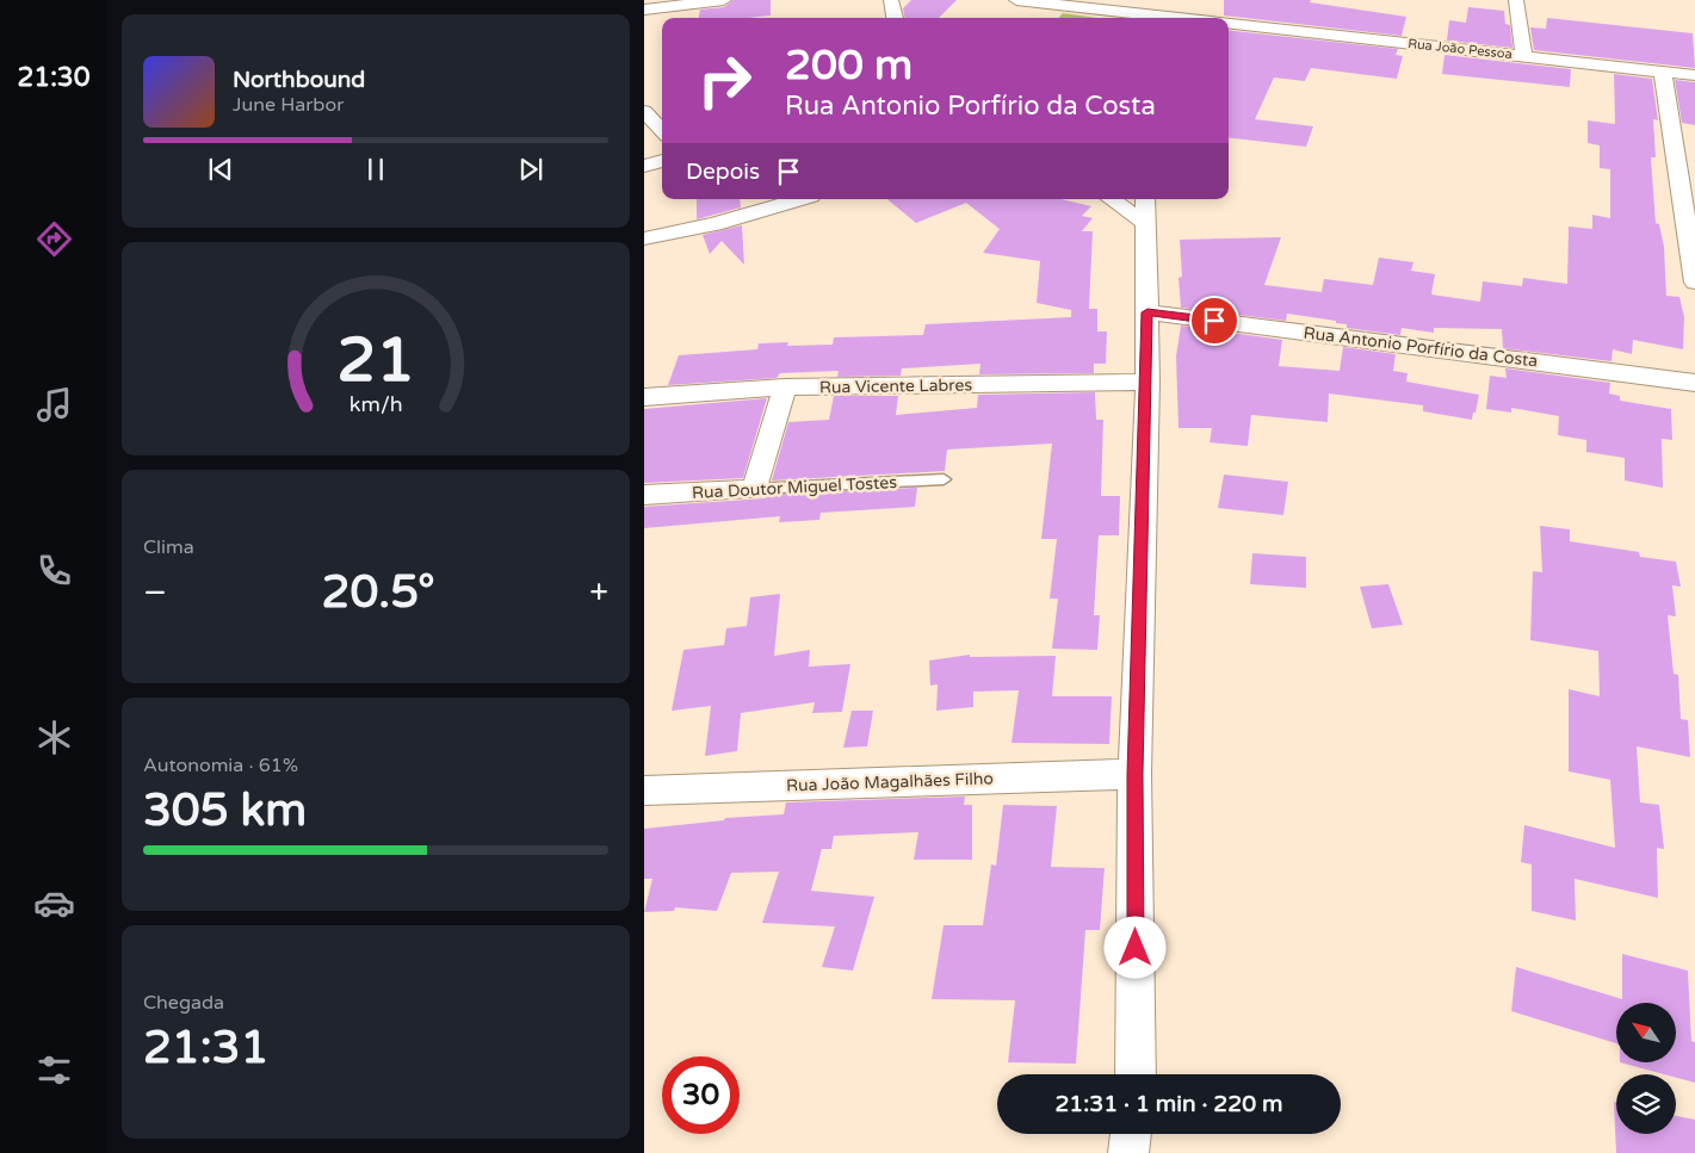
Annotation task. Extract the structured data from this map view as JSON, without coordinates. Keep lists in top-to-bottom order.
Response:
{
  "streets": {
    "street": [
      "Rua João Pessoa",
      "Rua Antonio Porfírio da Costa",
      "Rua Vicente Labres",
      "Rua Doutor Miguel Tostes",
      "Rua João Magalhães Filho"
    ]
  },
  "north": "top left",
  "page": {
    "tabs": "21:30",
    "turn": ["200 m", "Rua Antonio Porfírio da Costa"],
    "song": ["Northbound", "June Harbor"],
    "then": "Depois",
    "tile": [
      "Clima",
      ["Autonomia · 61%", "305 km"],
      ["Chegada", "21:31"]
    ],
    "heat": ["−", "20.5°", "+"],
    "limit": "30",
    "trip": "21:31 · 1 min · 220 m",
    "gauge": ["21", "km/h"]
  }
}
